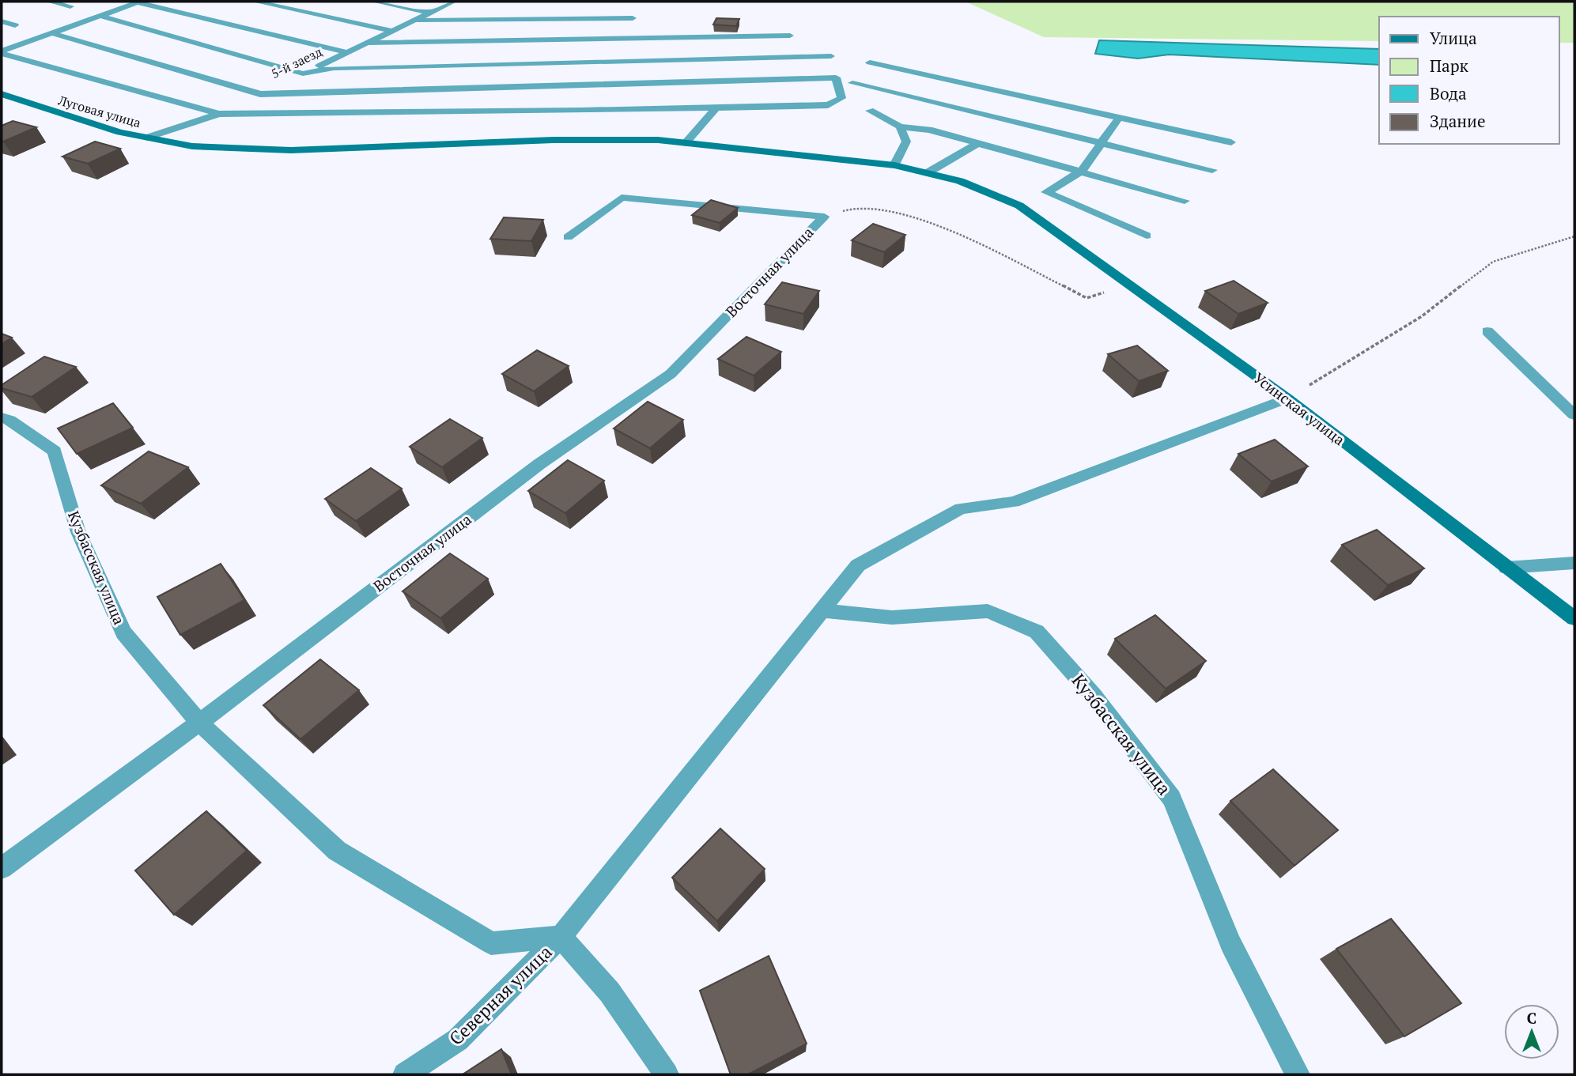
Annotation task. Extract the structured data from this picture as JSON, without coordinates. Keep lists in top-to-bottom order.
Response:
{
  "streets": {
    "street": [
      "5-й заезд",
      "Луговая улица",
      "Восточная улица",
      "Усинская улица",
      "Кузбасская улица",
      "Северная улица"
    ]
  },
  "crossings": [
    ["5-й заезд", "Луговая улица"],
    ["Луговая улица", "Усинская улица"],
    ["Восточная улица", "Кузбасская улица"],
    ["Кузбасская улица", "Северная улица"]
  ],
  "legend": [
    "Улица",
    "Парк",
    "Вода",
    "Здание"
  ],
  "north": "top"
}
